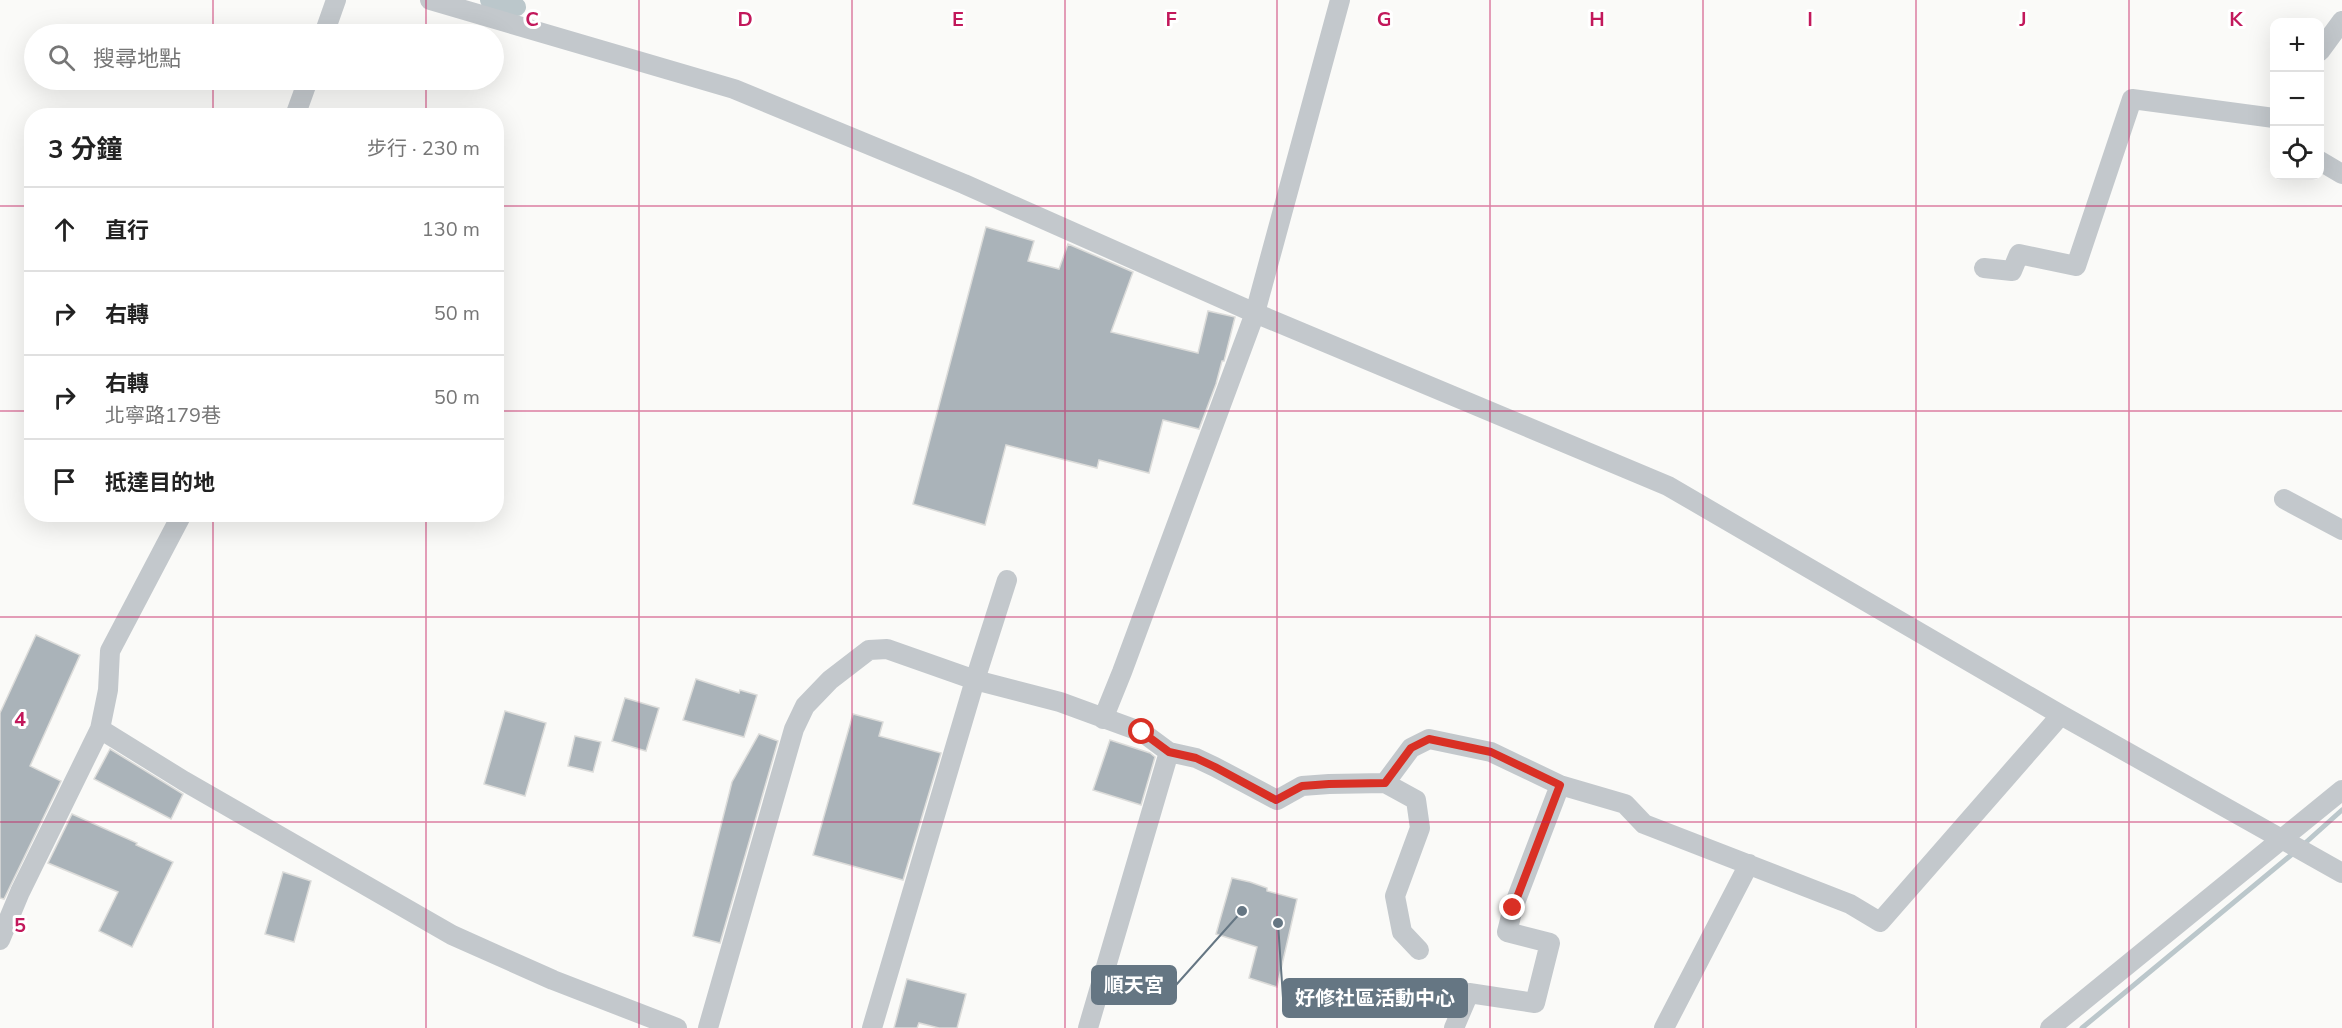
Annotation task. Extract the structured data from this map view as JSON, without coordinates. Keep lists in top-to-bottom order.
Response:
{
  "places": ["順天宮", "好修社區活動中心"],
  "page": {
    "map_buttons": ["+", "−"],
    "search": "搜尋地點",
    "heading": ["3 分鐘", "步行 · 230 m"],
    "list": [
      ["直行", "130 m"],
      ["右轉", "50 m"],
      ["右轉", "北寧路179巷", "50 m"],
      "抵達目的地"
    ]
  },
  "grid": {
    "columns": [
      "C",
      "D",
      "E",
      "F",
      "G",
      "H",
      "I",
      "J",
      "K"
    ],
    "rows": ["4", "5"]
  }
}
